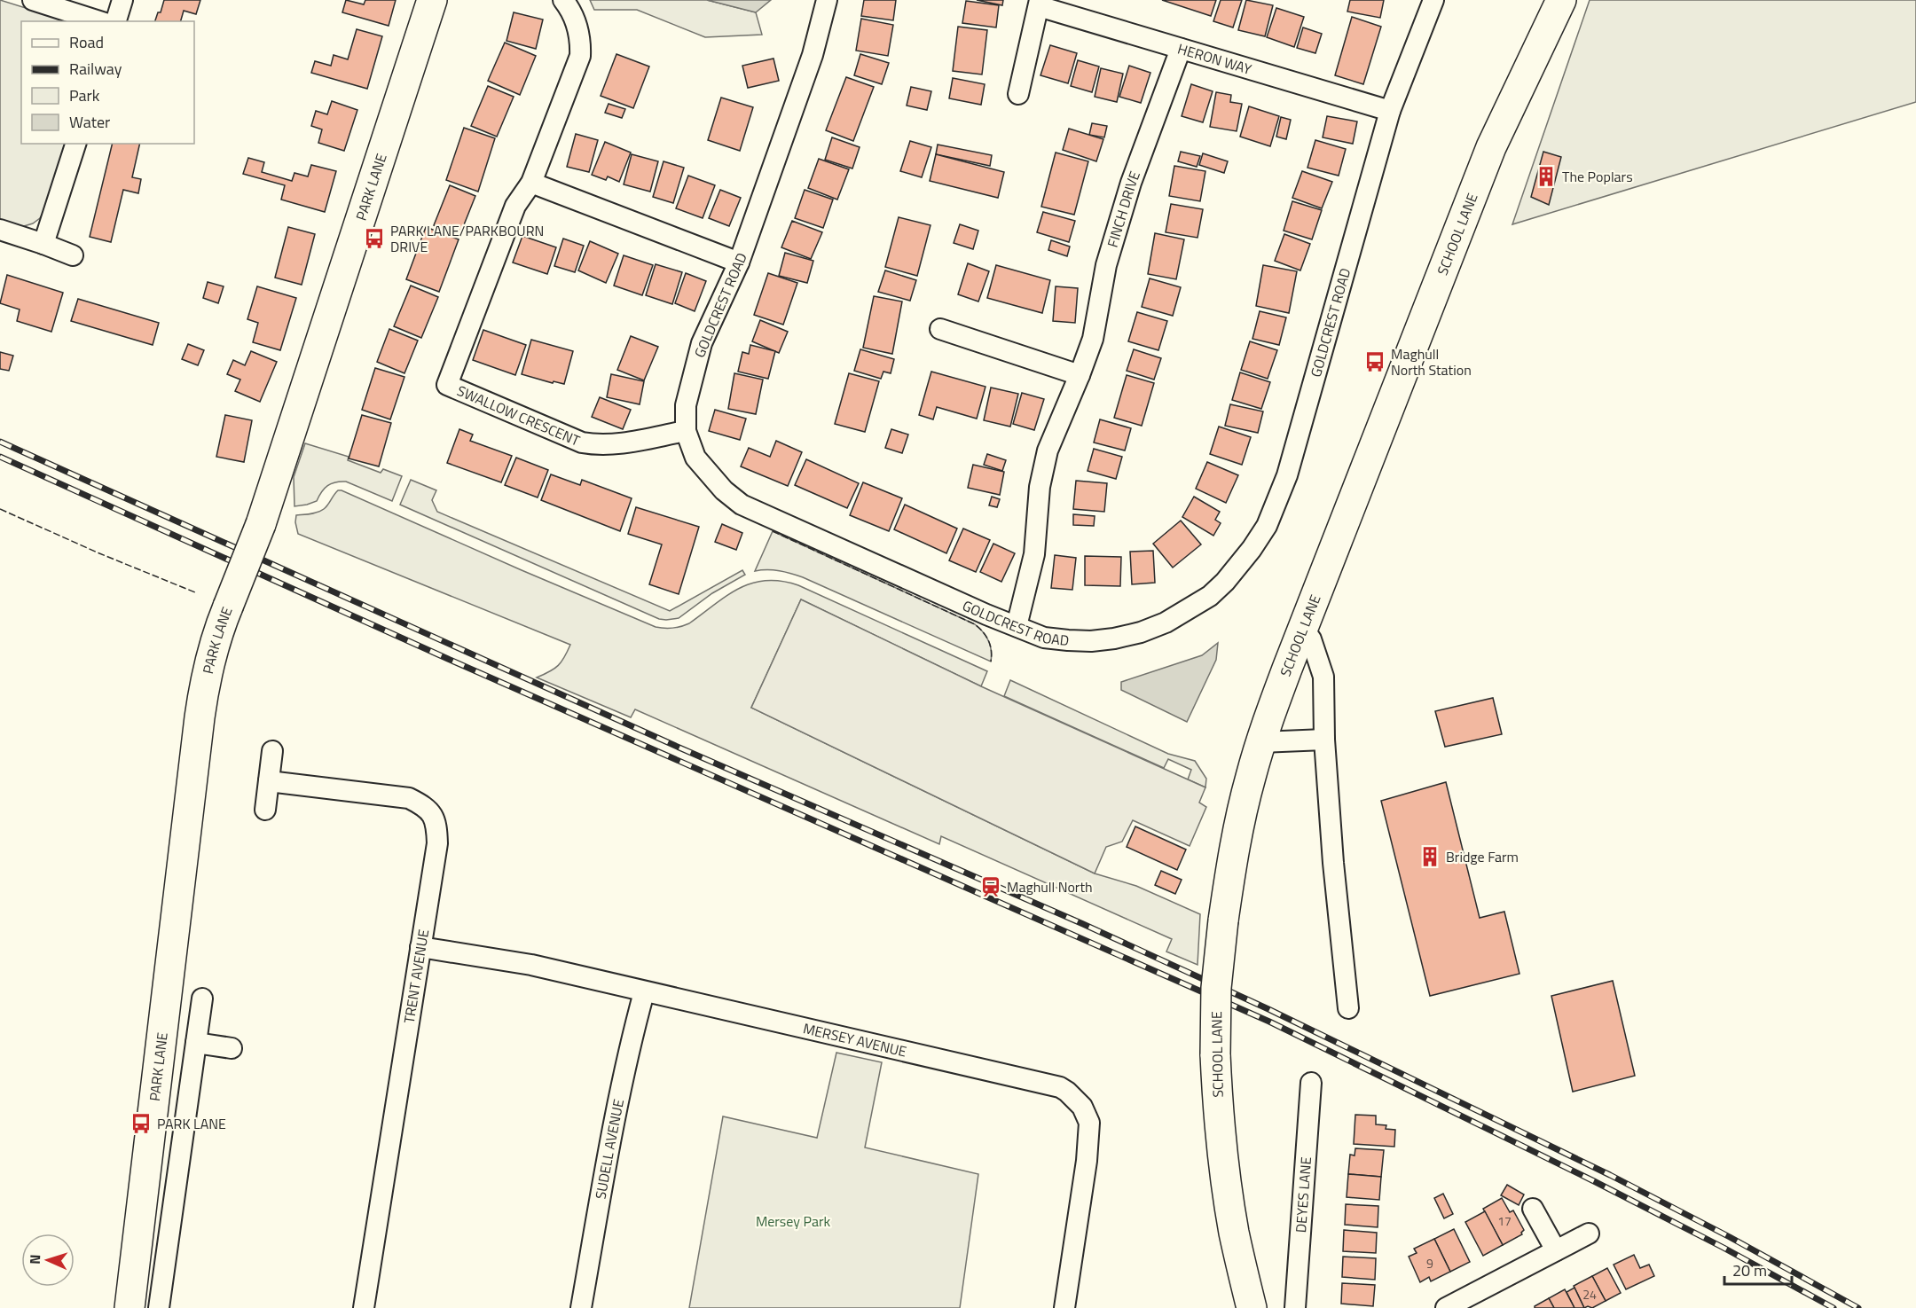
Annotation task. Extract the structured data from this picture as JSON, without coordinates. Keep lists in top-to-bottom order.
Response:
{
  "streets": {
    "street": [
      "HERON WAY",
      "PARK LANE",
      "FINCH DRIVE",
      "SCHOOL LANE",
      "GOLDCREST ROAD",
      "SWALLOW CRESCENT",
      "TRENT AVENUE",
      "MERSEY AVENUE",
      "SUDELL AVENUE",
      "DEYES LANE"
    ]
  },
  "crossings": [
    ["HERON WAY", "FINCH DRIVE"],
    ["HERON WAY", "GOLDCREST ROAD"],
    ["FINCH DRIVE", "GOLDCREST ROAD"],
    ["GOLDCREST ROAD", "SWALLOW CRESCENT"],
    ["TRENT AVENUE", "MERSEY AVENUE"],
    ["MERSEY AVENUE", "SUDELL AVENUE"]
  ],
  "parks": ["Mersey Park"],
  "places": {
    "building": ["The Poplars", "Bridge Farm"],
    "bus stop": ["PARK LANE/PARKBOURN DRIVE", "Maghull North Station", "PARK LANE"],
    "station": ["Maghull North"]
  },
  "house_numbers": ["17", "9", "24"],
  "legend": [
    "Road",
    "Railway",
    "Park",
    "Water"
  ],
  "scale_bar": "20 m",
  "north": "left"
}
